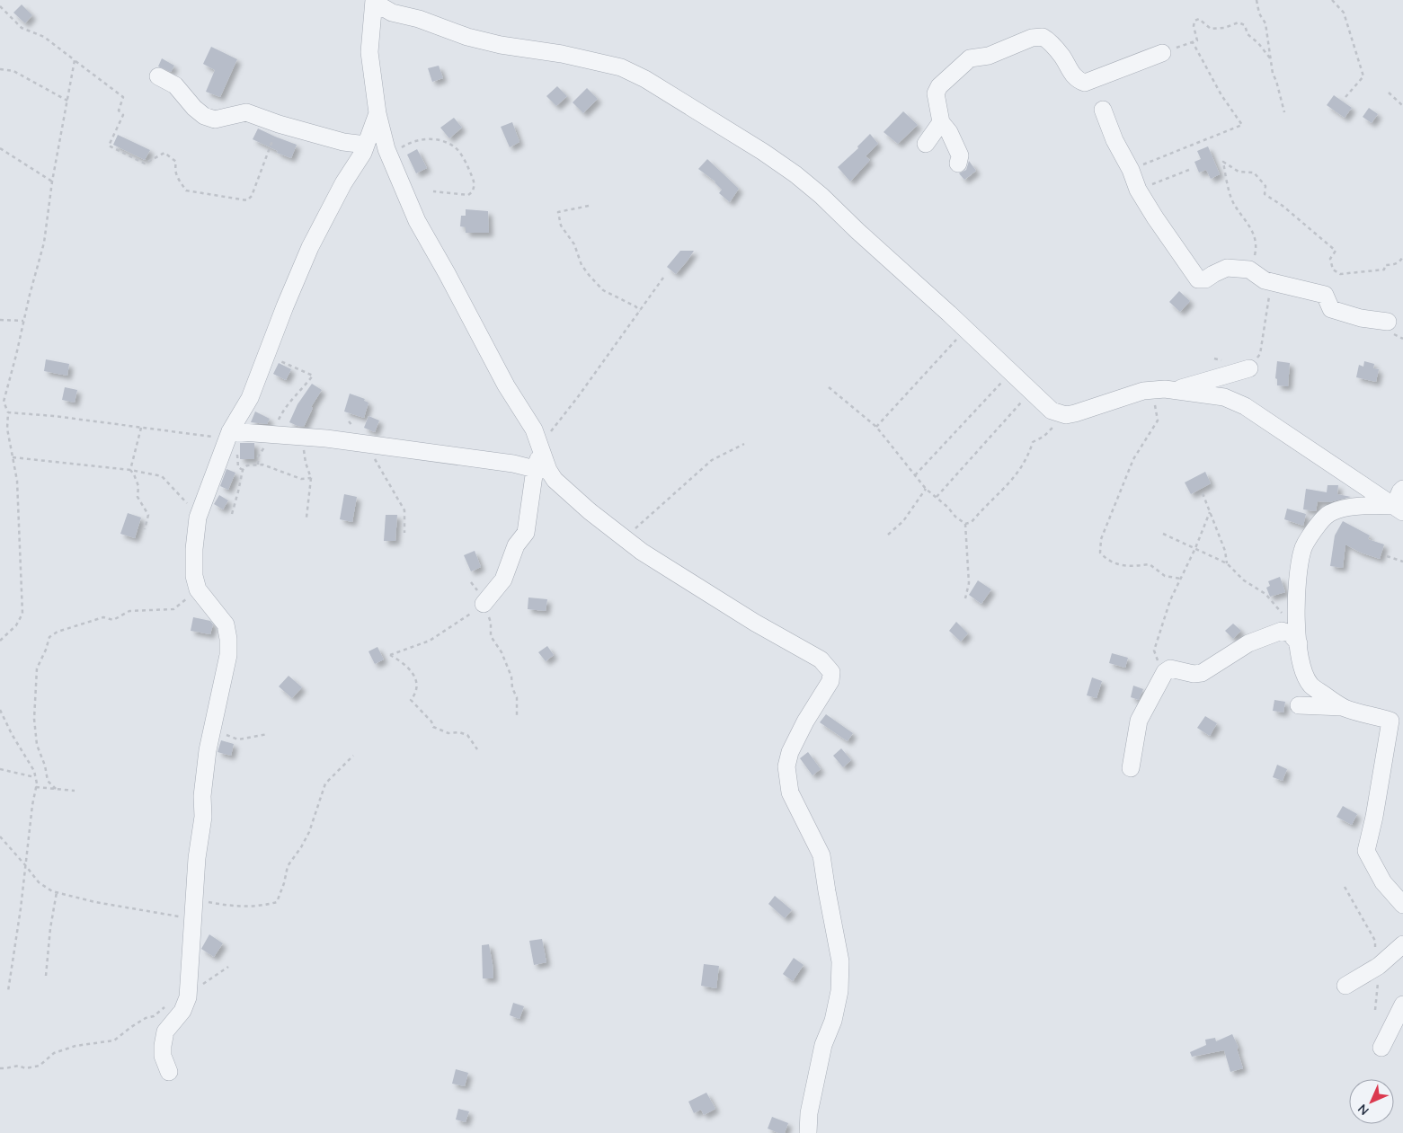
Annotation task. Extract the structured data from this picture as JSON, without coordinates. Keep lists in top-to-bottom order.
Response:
{
  "north": "bottom left"
}
